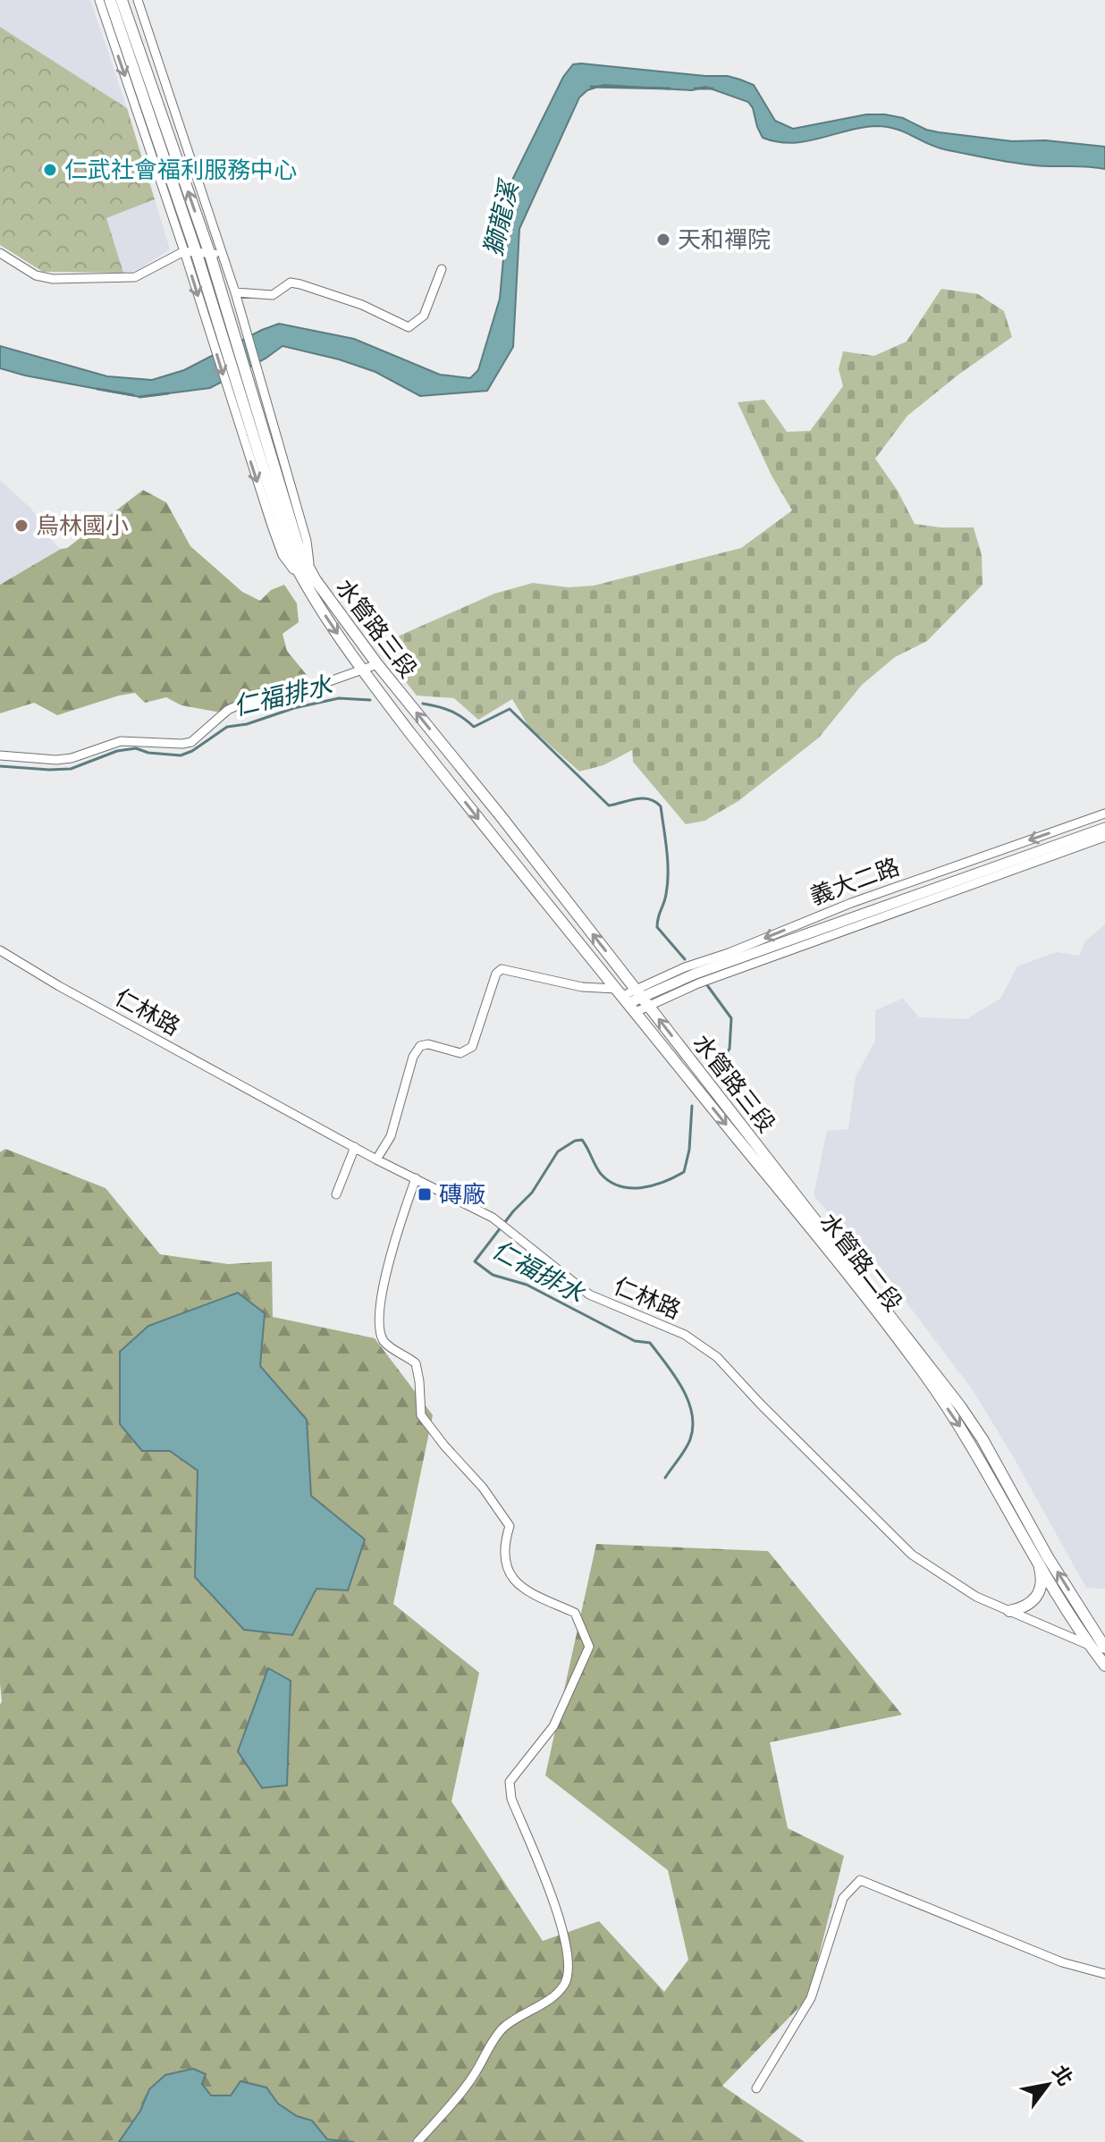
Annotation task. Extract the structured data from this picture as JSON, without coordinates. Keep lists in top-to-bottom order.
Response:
{
  "streets": {
    "main road": ["水管路三段", "仁林路", "水管路二段"],
    "street": ["義大二路"]
  },
  "crossings": [
    ["水管路三段", "義大二路"],
    ["水管路三段", "仁林路"],
    ["水管路三段", "水管路二段"],
    ["義大二路", "水管路二段"]
  ],
  "one_way": ["水管路二段"],
  "water": ["獅龍溪", "仁福排水"],
  "places": {
    "other": ["仁武社會福利服務中心", "天和禪院", "烏林國小"],
    "transit": ["磚廠"]
  },
  "north": "top right"
}
